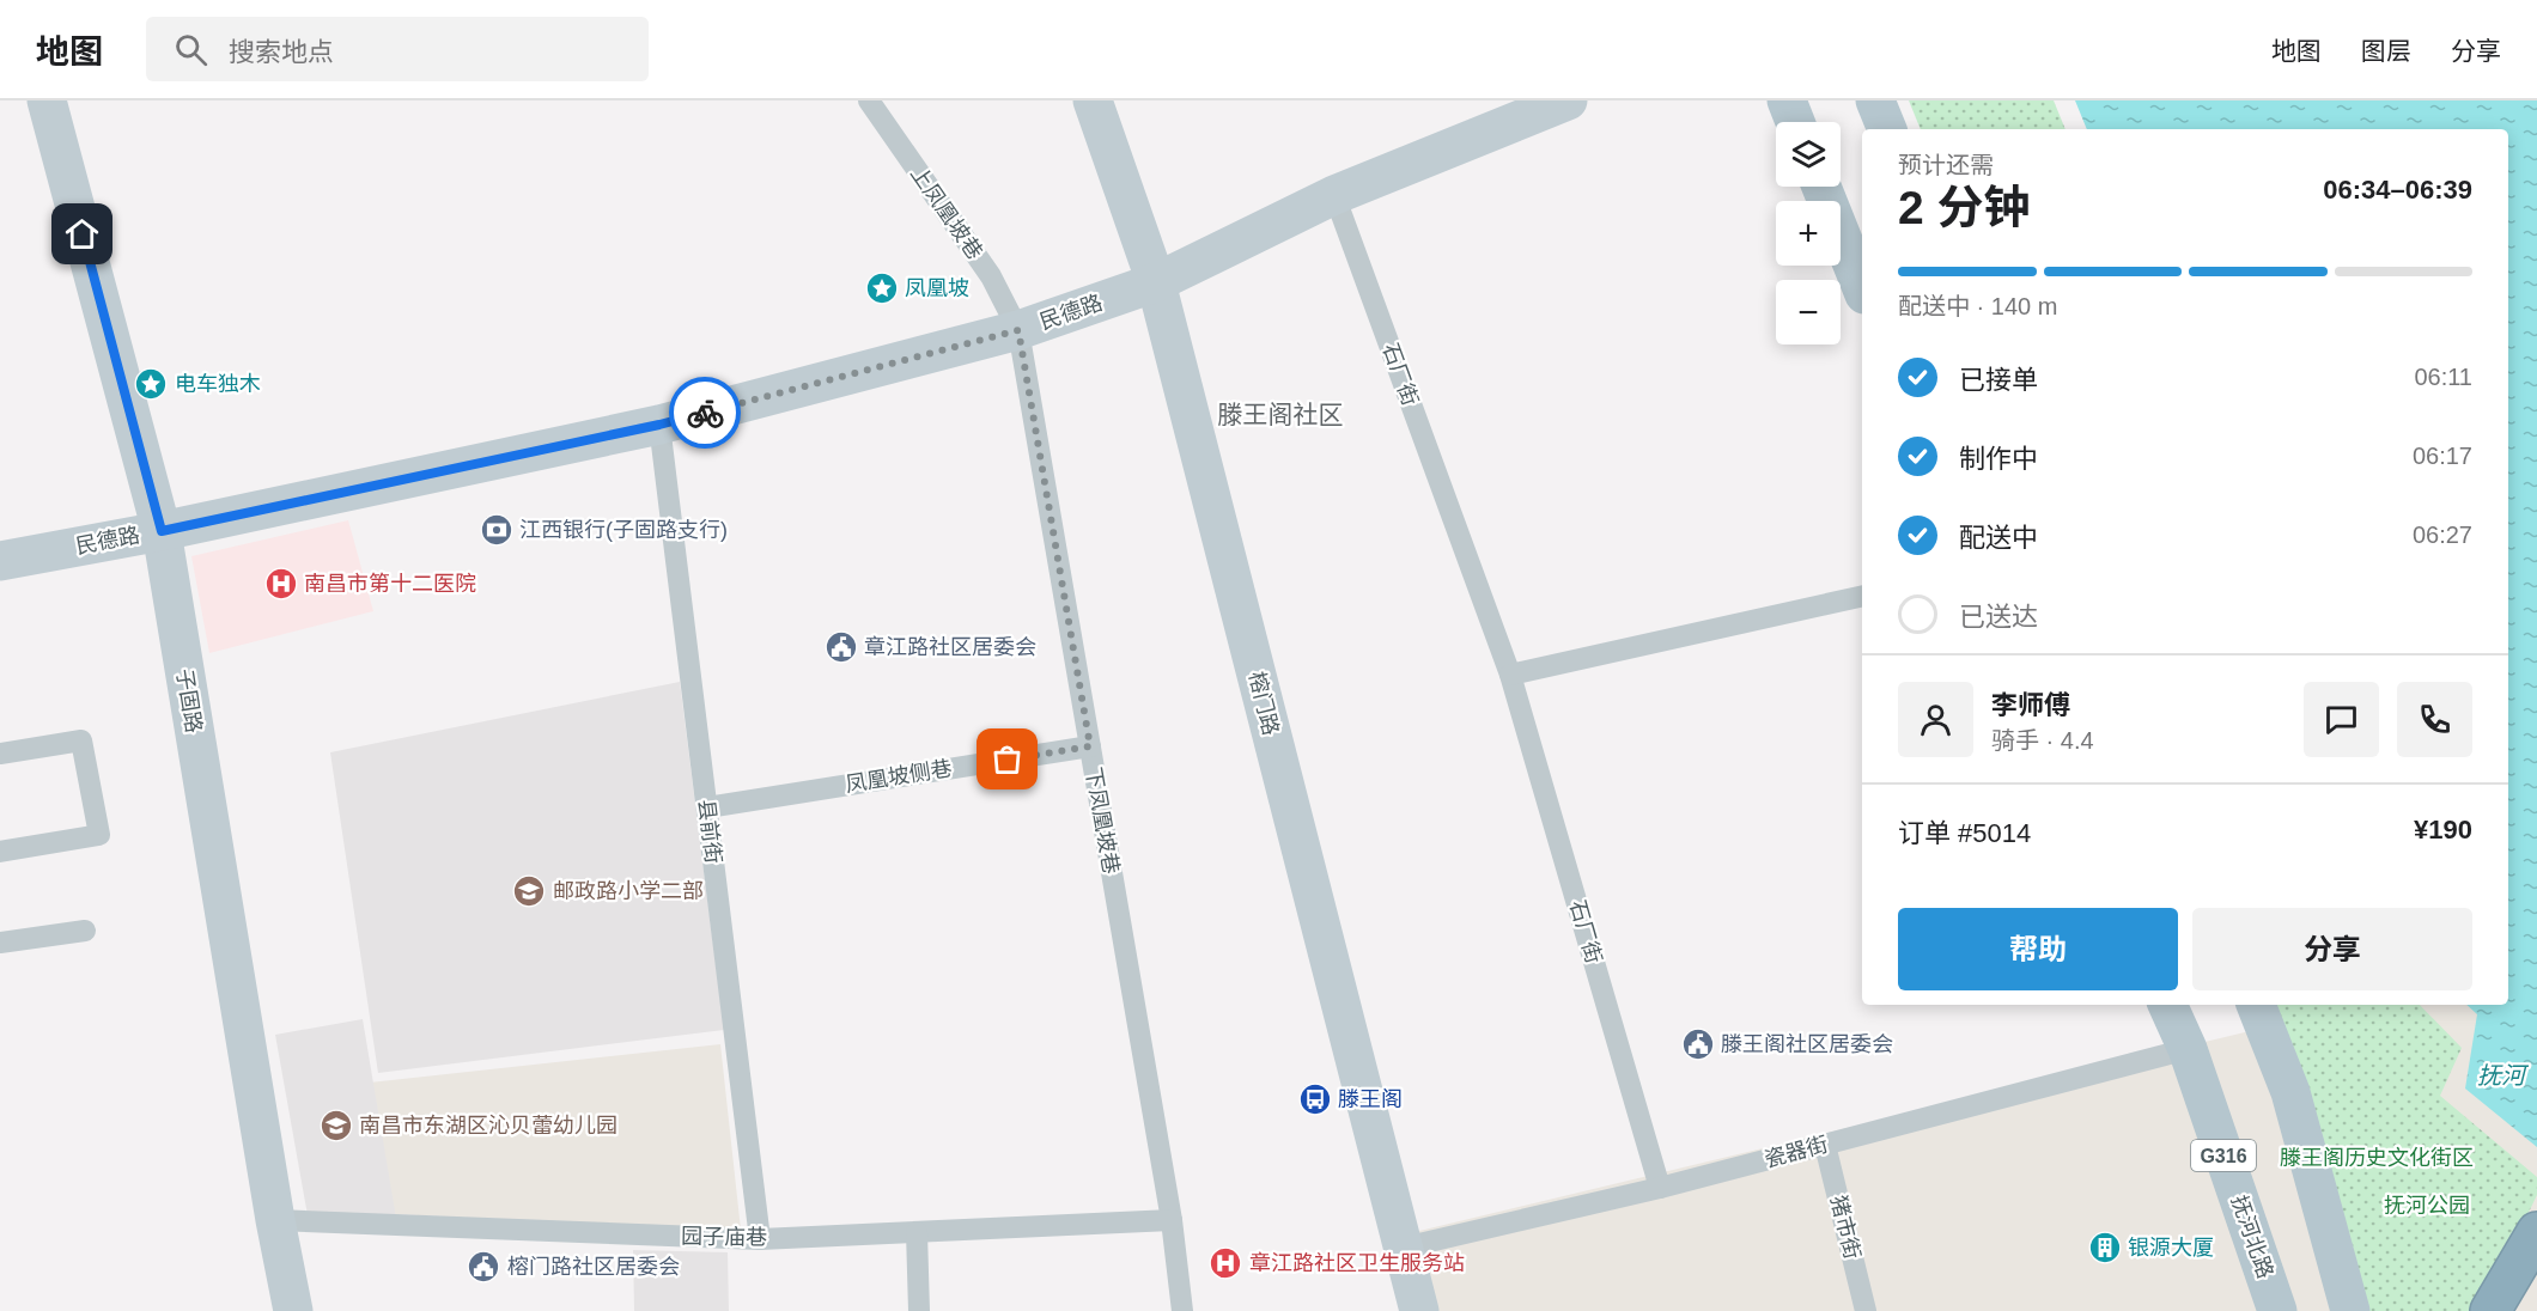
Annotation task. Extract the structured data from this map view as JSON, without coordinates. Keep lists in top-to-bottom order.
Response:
{
  "streets": {
    "main road": ["G316", "抚河北路"],
    "street": ["民德路", "子固路", "榕门路"],
    "lane": [
      "上凤凰坡巷",
      "石厂街",
      "凤凰坡侧巷",
      "下凤凰坡巷",
      "县前街",
      "瓷器街",
      "猪市街",
      "园子庙巷"
    ]
  },
  "crossings": [
    ["上凤凰坡巷", "民德路"],
    ["上凤凰坡巷", "下凤凰坡巷"],
    ["民德路", "石厂街"],
    ["民德路", "子固路"],
    ["民德路", "榕门路"],
    ["民德路", "下凤凰坡巷"],
    ["民德路", "县前街"],
    ["石厂街", "瓷器街"],
    ["子固路", "园子庙巷"],
    ["榕门路", "瓷器街"],
    ["凤凰坡侧巷", "下凤凰坡巷"],
    ["凤凰坡侧巷", "县前街"],
    ["下凤凰坡巷", "园子庙巷"],
    ["县前街", "园子庙巷"],
    ["瓷器街", "猪市街"],
    ["瓷器街", "抚河北路"]
  ],
  "districts": ["滕王阁社区"],
  "water": ["抚河"],
  "parks": ["滕王阁历史文化街区", "抚河公园"],
  "places": {
    "place": ["凤凰坡", "电车独木"],
    "bank": ["江西银行(子固路支行)"],
    "hospital": ["南昌市第十二医院", "章江路社区卫生服务站"],
    "public building": ["章江路社区居委会", "滕王阁社区居委会", "榕门路社区居委会"],
    "school or university": ["邮政路小学二部", "南昌市东湖区沁贝蕾幼儿园"],
    "bus stop": ["滕王阁"],
    "building": ["银源大厦"]
  },
  "page": {
    "header": "地图",
    "search": "搜索地点",
    "nav": ["地图", "图层", "分享"],
    "map_buttons": ["+", "−"],
    "heading": ["2 分钟", "预计还需", "06:34–06:39"],
    "panel": [
      "李师傅",
      "骑手 · 4.4",
      "订单 #5014",
      "¥190"
    ],
    "bar": "配送中 · 140 m",
    "list": [
      ["已接单", "06:11"],
      ["制作中", "06:17"],
      ["配送中", "06:27"],
      "已送达"
    ],
    "buttons": ["帮助", "分享"]
  }
}
